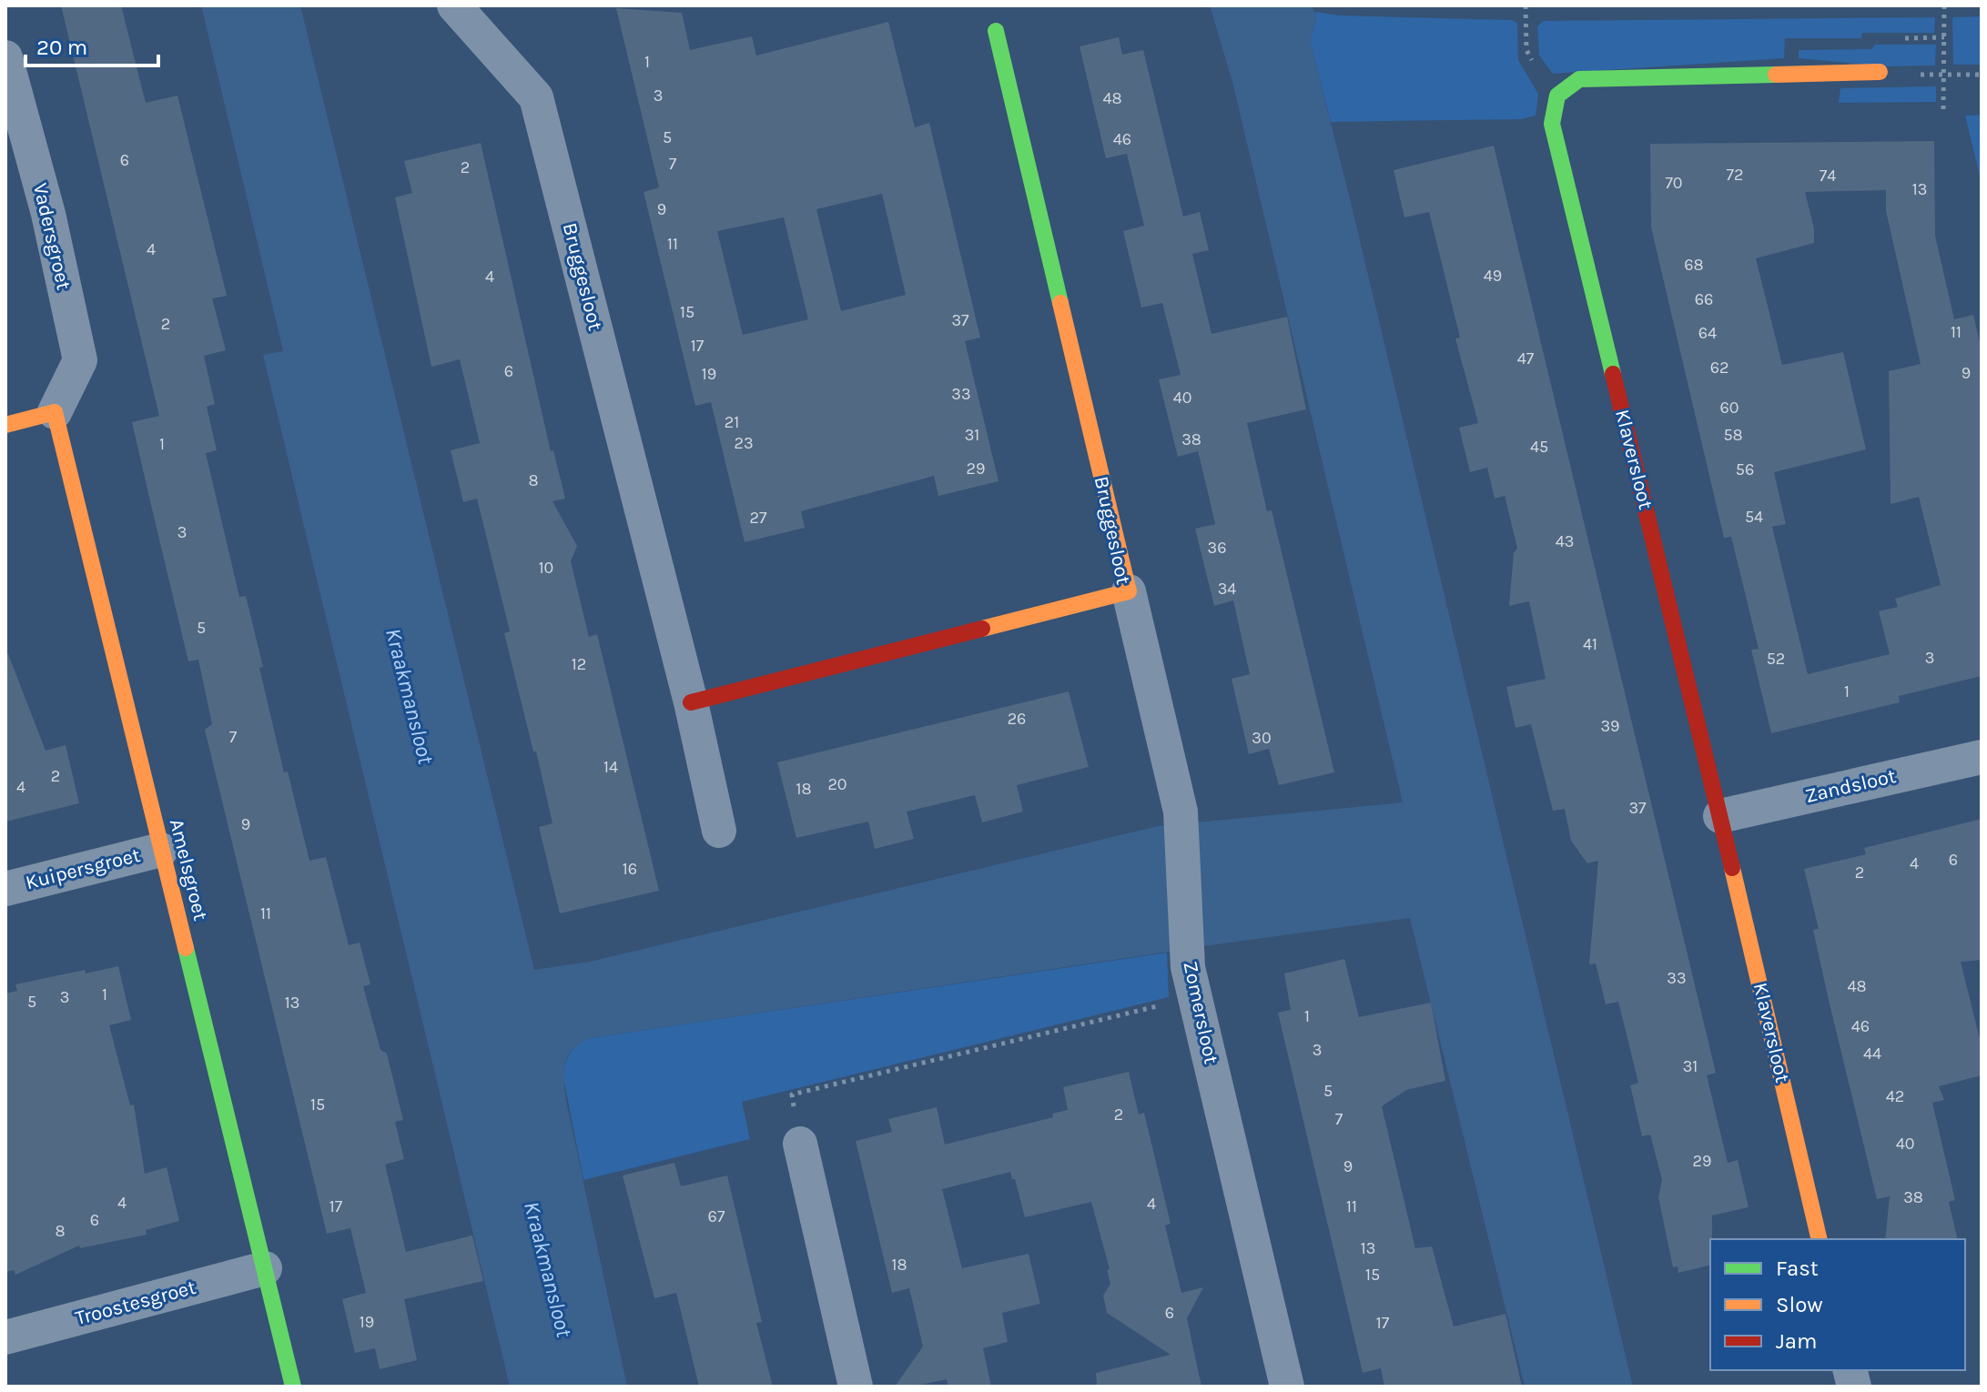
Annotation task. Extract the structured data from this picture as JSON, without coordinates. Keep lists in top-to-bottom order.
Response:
{
  "streets": {
    "street": [
      "Vadersgroet",
      "Bruggesloot",
      "Klaversloot",
      "Zandsloot",
      "Kuipersgroet",
      "Amelsgroet",
      "Zomersloot",
      "Troostesgroet"
    ]
  },
  "crossings": [
    ["Vadersgroet", "Amelsgroet"],
    ["Bruggesloot", "Zomersloot"],
    ["Klaversloot", "Zandsloot"],
    ["Kuipersgroet", "Amelsgroet"],
    ["Amelsgroet", "Troostesgroet"]
  ],
  "water": ["Kraakmansloot"],
  "house_numbers": [
    "1",
    "3",
    "48",
    "5",
    "46",
    "6",
    "7",
    "2",
    "72",
    "74",
    "70",
    "13",
    "9",
    "11",
    "4",
    "68",
    "49",
    "4",
    "66",
    "15",
    "37",
    "2",
    "11",
    "64",
    "17",
    "47",
    "62",
    "6",
    "9",
    "19",
    "33",
    "40",
    "60",
    "21",
    "31",
    "58",
    "38",
    "23",
    "1",
    "45",
    "29",
    "56",
    "8",
    "54",
    "27",
    "3",
    "43",
    "36",
    "10",
    "34",
    "5",
    "41",
    "3",
    "52",
    "12",
    "1",
    "26",
    "39",
    "7",
    "30",
    "14",
    "2",
    "20",
    "4",
    "18",
    "37",
    "9",
    "6",
    "4",
    "16",
    "2",
    "11",
    "33",
    "48",
    "1",
    "3",
    "5",
    "13",
    "1",
    "46",
    "3",
    "44",
    "31",
    "5",
    "42",
    "15",
    "2",
    "7",
    "40",
    "29",
    "9",
    "38",
    "4",
    "4",
    "17",
    "11",
    "67",
    "6",
    "8",
    "13",
    "18",
    "15",
    "6",
    "19",
    "17"
  ],
  "legend": ["Fast", "Slow", "Jam"],
  "scale_bar": "20 m"
}
